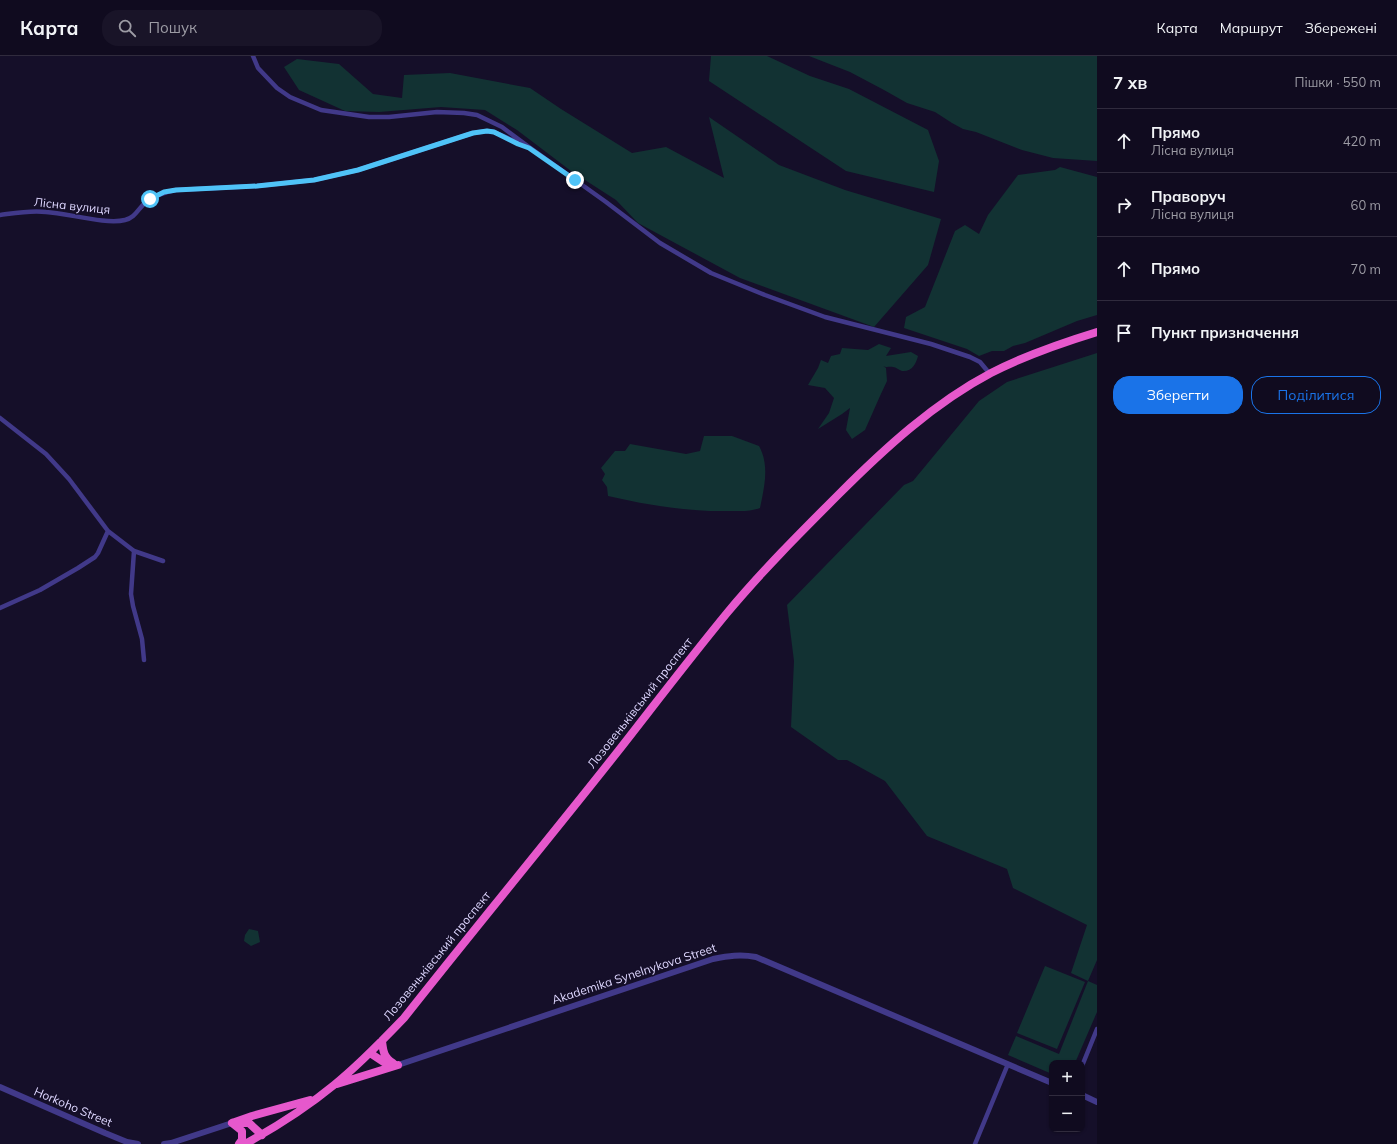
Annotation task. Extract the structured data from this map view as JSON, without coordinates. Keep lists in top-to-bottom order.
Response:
{
  "streets": {
    "highway": ["Лозовеньківський проспект"],
    "street": ["Лісна вулиця", "Akademika Synelnykova Street", "Horkoho Street"]
  },
  "page": {
    "header": "Карта",
    "search": "Пошук",
    "nav": ["Карта", "Маршрут", "Збережені"],
    "heading": ["7 хв", "Пішки · 550 m"],
    "list": [
      ["Прямо", "Лісна вулиця", "420 m"],
      ["Праворуч", "Лісна вулиця", "60 m"],
      ["Прямо", "70 m"],
      "Пункт призначення"
    ],
    "buttons": ["Зберегти", "Поділитися"],
    "map_buttons": ["+", "−"]
  }
}
